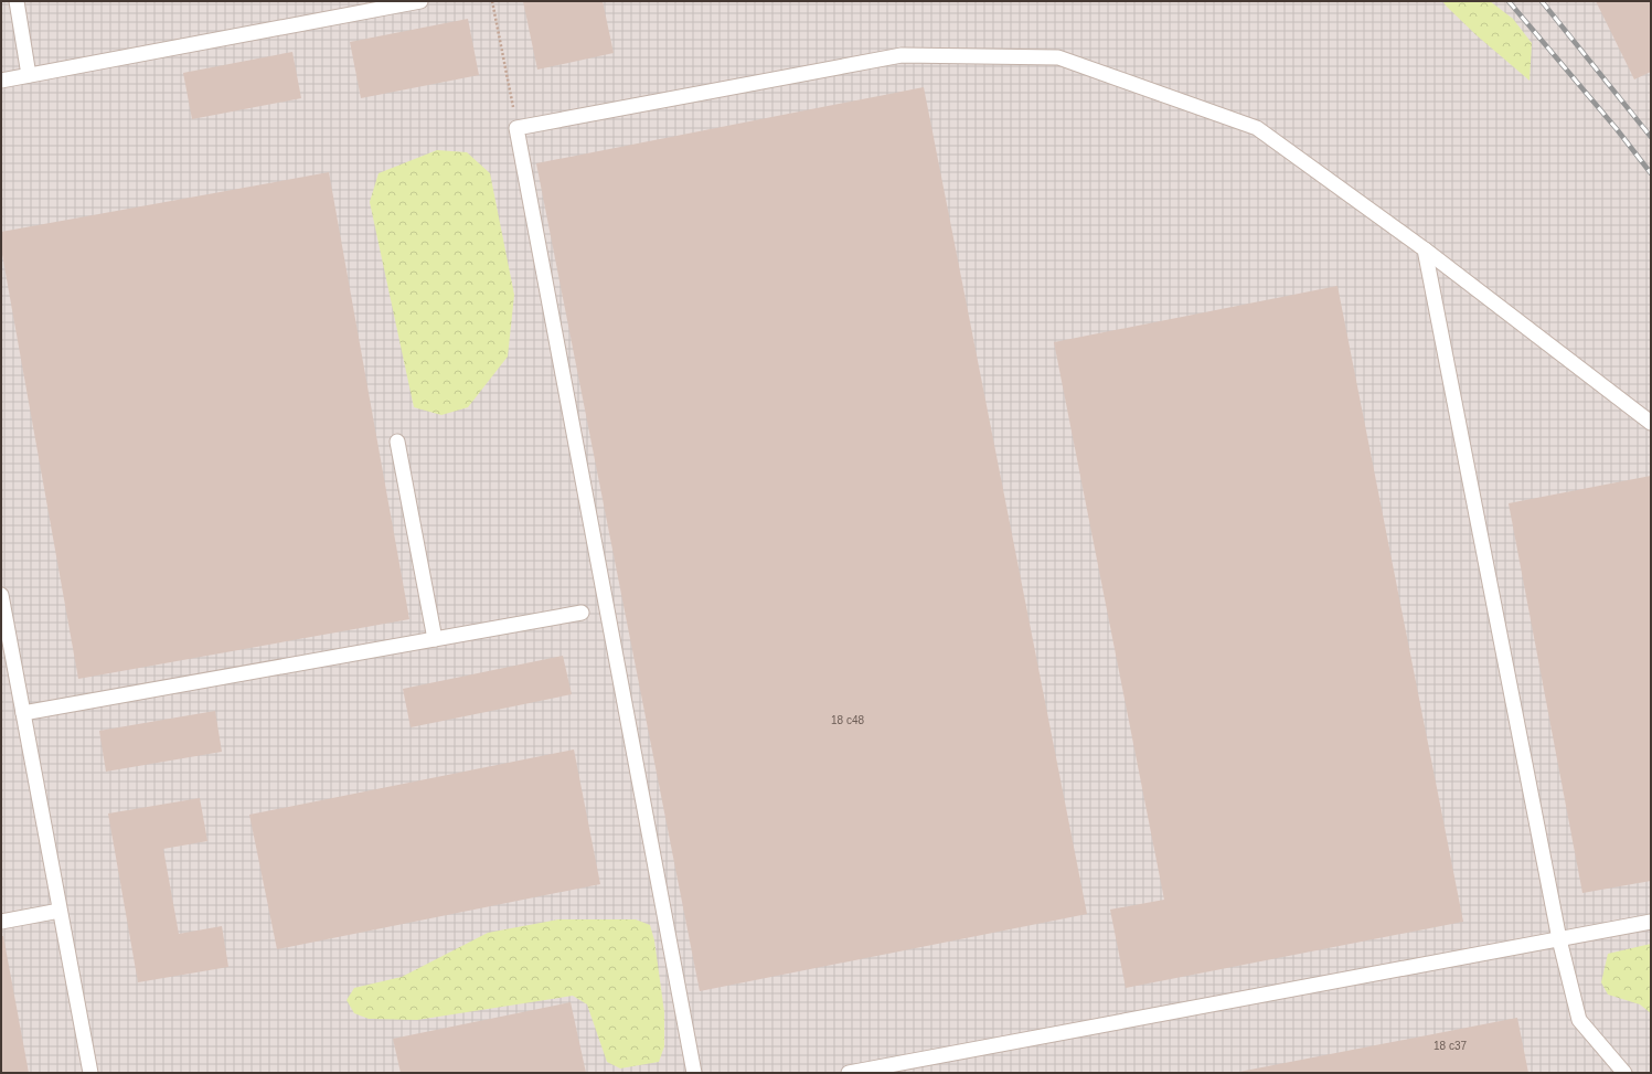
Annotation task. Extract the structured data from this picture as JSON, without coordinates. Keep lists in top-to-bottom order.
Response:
{
  "house_numbers": ["18 с48", "18 с37"]
}
